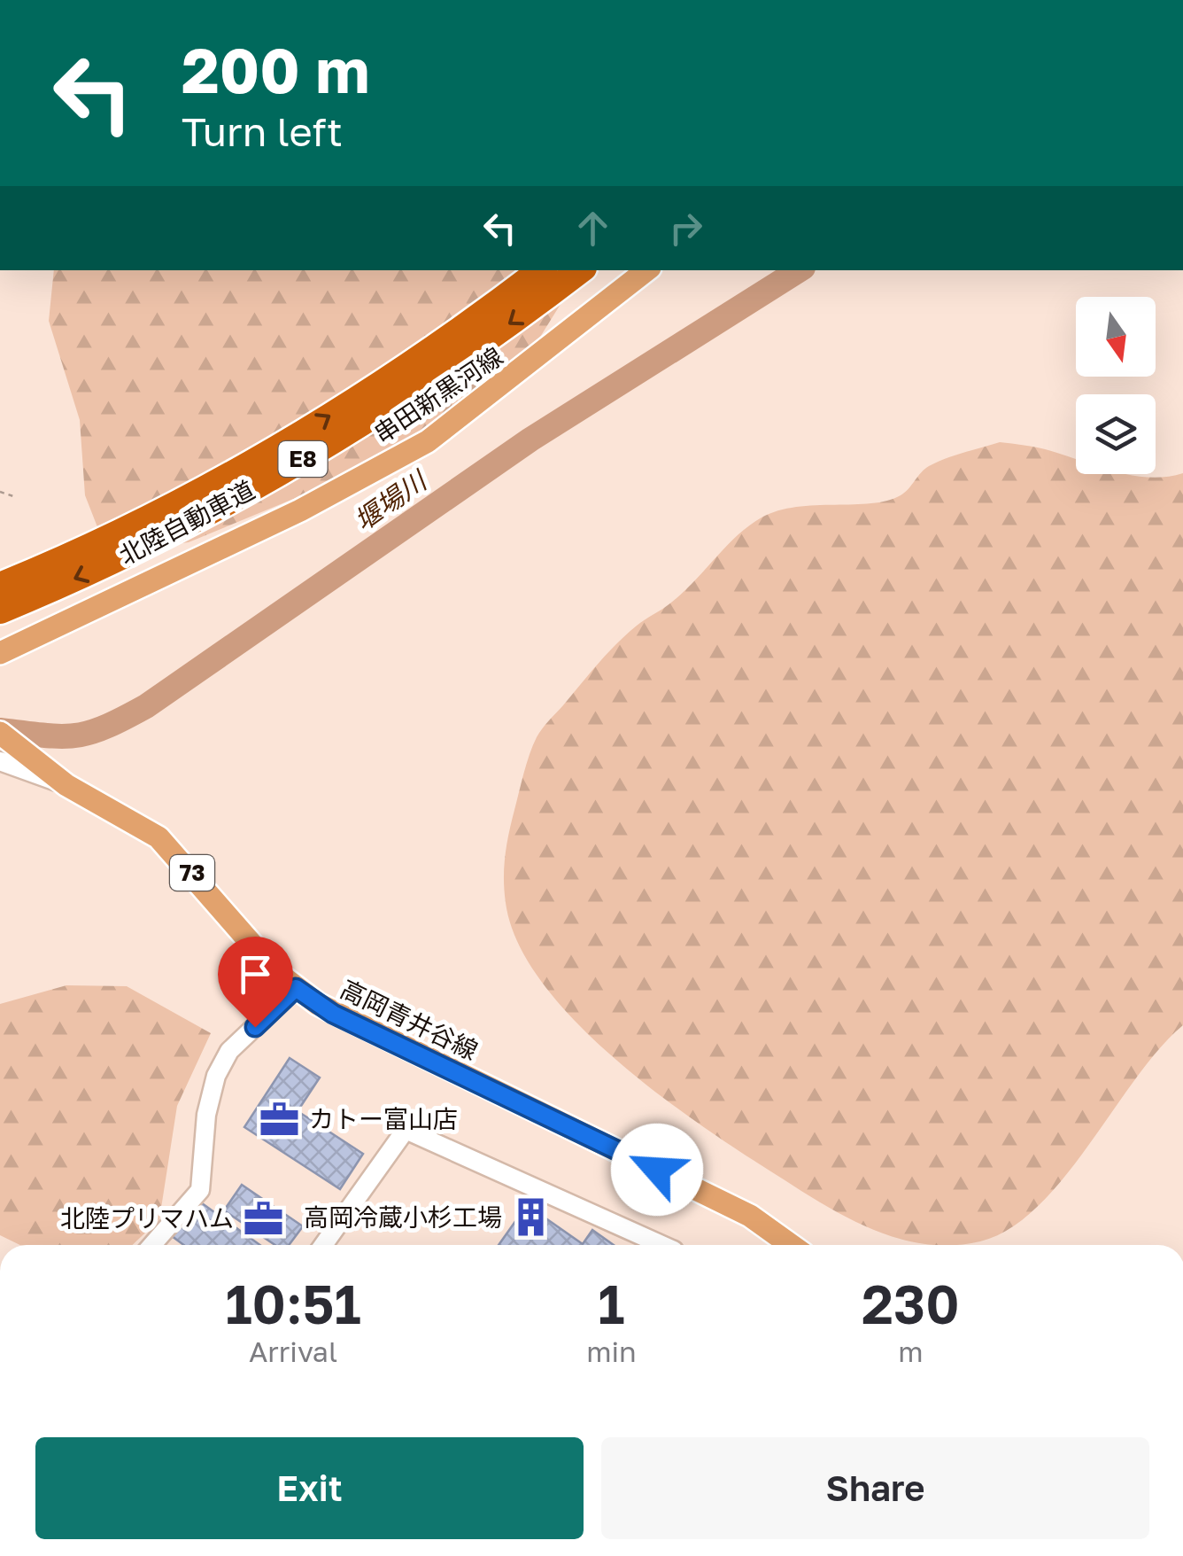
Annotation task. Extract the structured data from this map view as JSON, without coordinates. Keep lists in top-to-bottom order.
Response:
{
  "streets": {
    "highway": ["E8", "北陸自動車道"],
    "main road": ["串田新黒河線", "73", "高岡青井谷線"]
  },
  "water": ["堰場川"],
  "places": {
    "office": ["カトー富山店", "北陸プリマハム"],
    "building": ["高岡冷蔵小杉工場"]
  },
  "north": "bottom",
  "page": {
    "turn": ["200 m", "Turn left"],
    "eta": [
      "10:51",
      "Arrival",
      "1",
      "min",
      "230",
      "m"
    ],
    "buttons": ["Exit", "Share"]
  }
}
